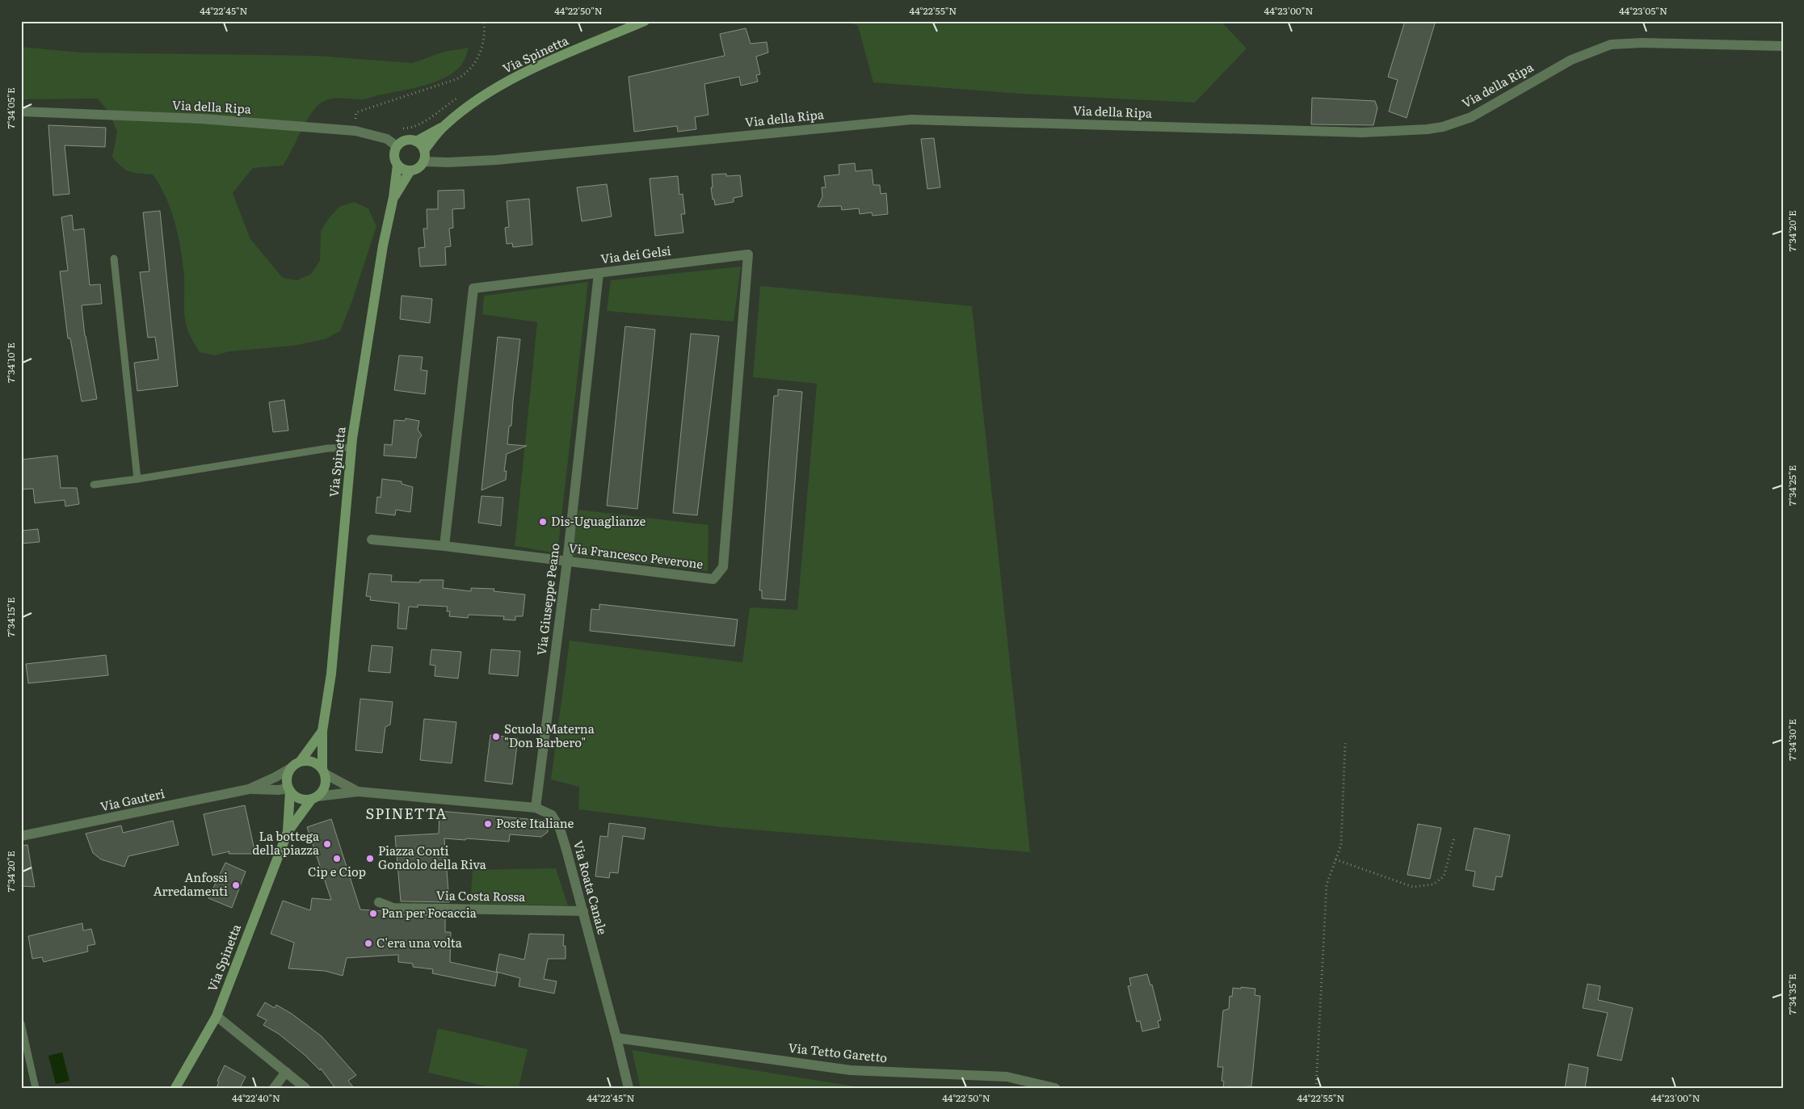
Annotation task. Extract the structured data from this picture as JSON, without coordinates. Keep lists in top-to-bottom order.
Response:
{
  "streets": {
    "main road": ["Via Spinetta"],
    "street": [
      "Via della Ripa",
      "Via dei Gelsi",
      "Via Francesco Peverone",
      "Via Giuseppe Peano",
      "Via Gauteri",
      "Via Roata Canale",
      "Via Costa Rossa",
      "Via Tetto Garetto"
    ]
  },
  "crossings": [
    ["Via Spinetta", "Via della Ripa"],
    ["Via Spinetta", "Via Gauteri"],
    ["Via Spinetta", "Via Roata Canale"],
    ["Via dei Gelsi", "Via Francesco Peverone"],
    ["Via dei Gelsi", "Via Giuseppe Peano"],
    ["Via Francesco Peverone", "Via Giuseppe Peano"],
    ["Via Giuseppe Peano", "Via Roata Canale"],
    ["Via Gauteri", "Via Roata Canale"],
    ["Via Roata Canale", "Via Costa Rossa"],
    ["Via Roata Canale", "Via Tetto Garetto"]
  ],
  "districts": ["SPINETTA"],
  "places": [
    "Dis-Uguaglianze",
    "Scuola Materna \"Don Barbero\"",
    "Poste Italiane",
    "La bottega della piazza",
    "Cip e Ciop",
    "Piazza Conti Gondolo della Riva",
    "Anfossi Arredamenti",
    "Pan per Focaccia",
    "C'era una volta"
  ],
  "coordinates": [
    "44°22'45\"N",
    "44°22'50\"N",
    "44°22'55\"N",
    "44°23'00\"N",
    "44°23'05\"N",
    "7°34'05\"E",
    "7°34'20\"E",
    "7°34'10\"E",
    "7°34'25\"E",
    "7°34'15\"E",
    "7°34'30\"E",
    "7°34'35\"E",
    "44°22'40\"N"
  ]
}
